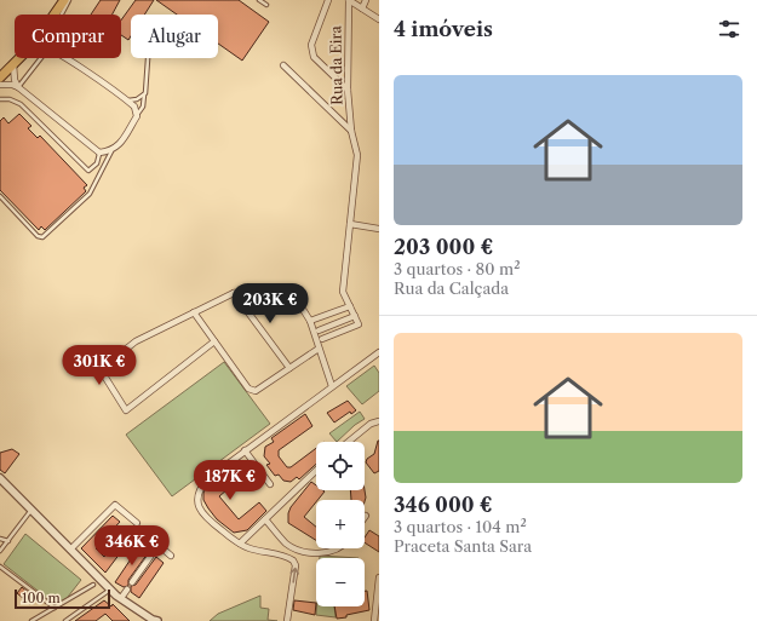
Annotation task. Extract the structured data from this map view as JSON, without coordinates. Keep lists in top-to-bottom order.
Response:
{
  "streets": {
    "street": ["Rua da Eira"]
  },
  "scale_bar": "100 m",
  "page": {
    "heading": "4 imóveis",
    "chip": ["Comprar", "Alugar"],
    "list": [
      {
        "name": "203 000 €",
        "note": "3 quartos · 80 m² · Rua da Calçada"
      },
      {
        "name": "346 000 €",
        "note": "3 quartos · 104 m² · Praceta Santa Sara"
      }
    ],
    "price": [
      "203K €",
      "301K €",
      "187K €",
      "346K €"
    ],
    "map_buttons": ["+", "−"],
    "scale": "100 m"
  }
}
